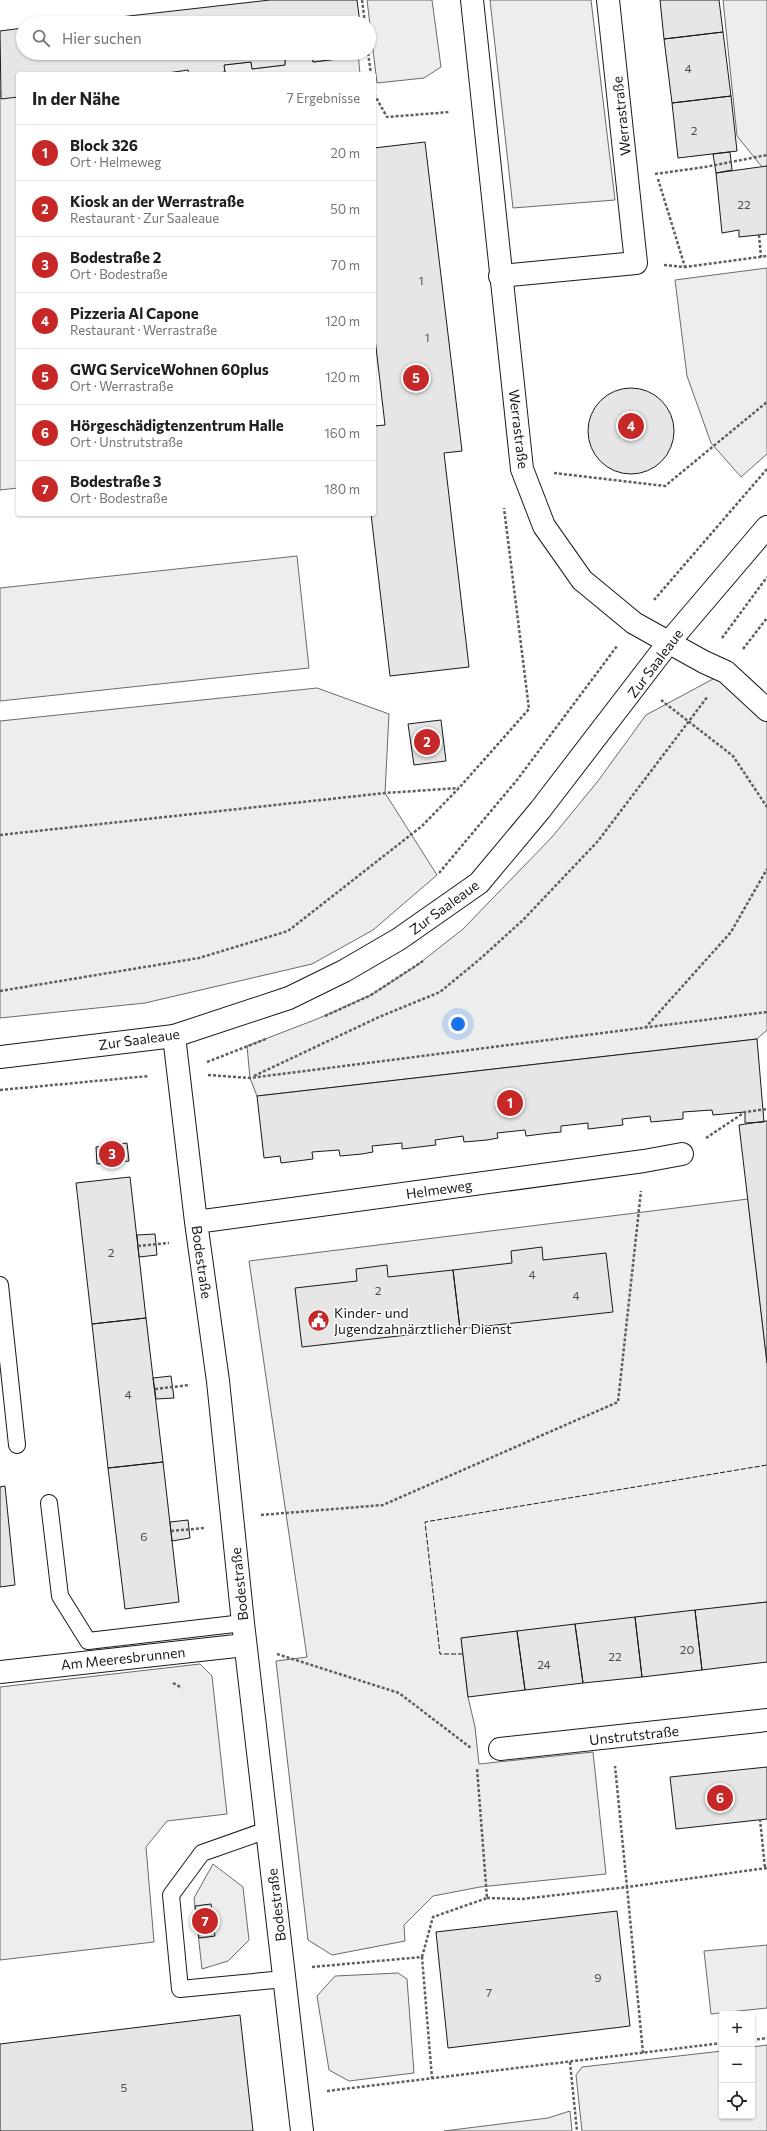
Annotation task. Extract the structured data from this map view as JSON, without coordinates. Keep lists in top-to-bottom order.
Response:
{
  "streets": {
    "street": [
      "Werrastraße",
      "Zur Saaleaue",
      "Helmeweg",
      "Bodestraße",
      "Am Meeresbrunnen",
      "Unstrutstraße"
    ]
  },
  "crossings": [
    ["Werrastraße", "Zur Saaleaue"],
    ["Zur Saaleaue", "Bodestraße"],
    ["Helmeweg", "Bodestraße"],
    ["Bodestraße", "Am Meeresbrunnen"]
  ],
  "places": {
    "public building": ["Kinder- und Jugendzahnärztlicher Dienst"]
  },
  "house_numbers": [
    "4",
    "2",
    "22",
    "1",
    "1",
    "2",
    "4",
    "2",
    "4",
    "4",
    "6",
    "20",
    "22",
    "24",
    "9",
    "7",
    "5"
  ],
  "page": {
    "search": "Hier suchen",
    "heading": ["In der Nähe", "7 Ergebnisse"],
    "list": [
      {
        "mark": "1",
        "name": "Block 326",
        "note": "Ort · Helmeweg",
        "value": "20 m"
      },
      {
        "mark": "2",
        "name": "Kiosk an der Werrastraße",
        "note": "Restaurant · Zur Saaleaue",
        "value": "50 m"
      },
      {
        "mark": "3",
        "name": "Bodestraße 2",
        "note": "Ort · Bodestraße",
        "value": "70 m"
      },
      {
        "mark": "4",
        "name": "Pizzeria Al Capone",
        "note": "Restaurant · Werrastraße",
        "value": "120 m"
      },
      {
        "mark": "5",
        "name": "GWG ServiceWohnen 60plus",
        "note": "Ort · Werrastraße",
        "value": "120 m"
      },
      {
        "mark": "6",
        "name": "Hörgeschädigtenzentrum Halle",
        "note": "Ort · Unstrutstraße",
        "value": "160 m"
      },
      {
        "mark": "7",
        "name": "Bodestraße 3",
        "note": "Ort · Bodestraße",
        "value": "180 m"
      }
    ],
    "pins": [
      "5",
      "4",
      "2",
      "1",
      "3",
      "6",
      "7"
    ],
    "map_buttons": ["+", "−"]
  }
}
